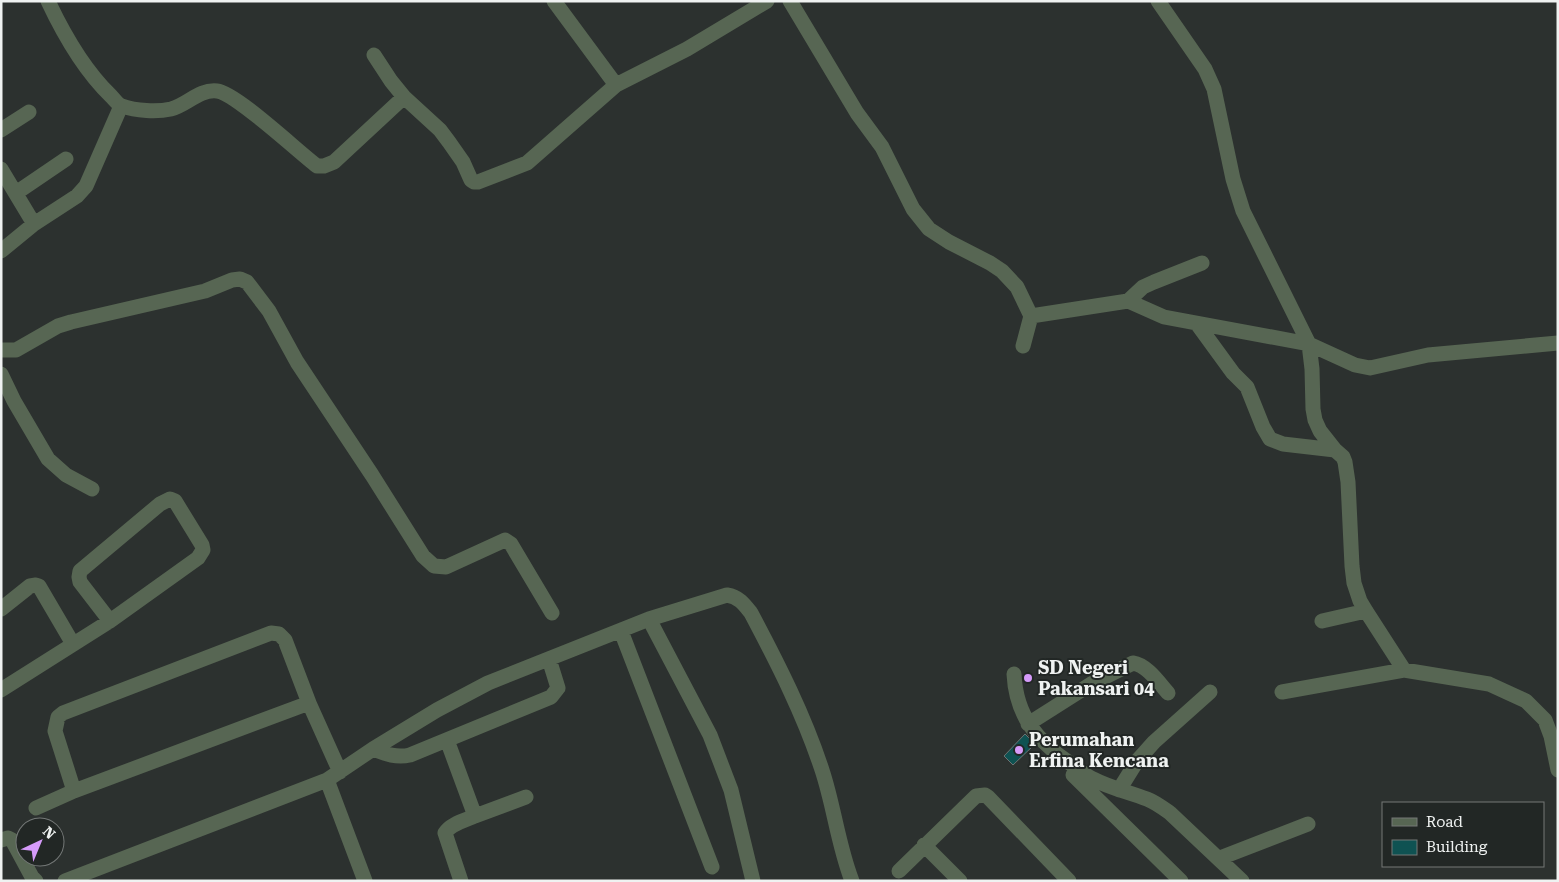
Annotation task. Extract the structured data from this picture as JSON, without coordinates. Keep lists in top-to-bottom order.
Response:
{
  "places": ["SD Negeri Pakansari 04", "Perumahan Erfina Kencana"],
  "legend": ["Road", "Building"],
  "north": "top right"
}
